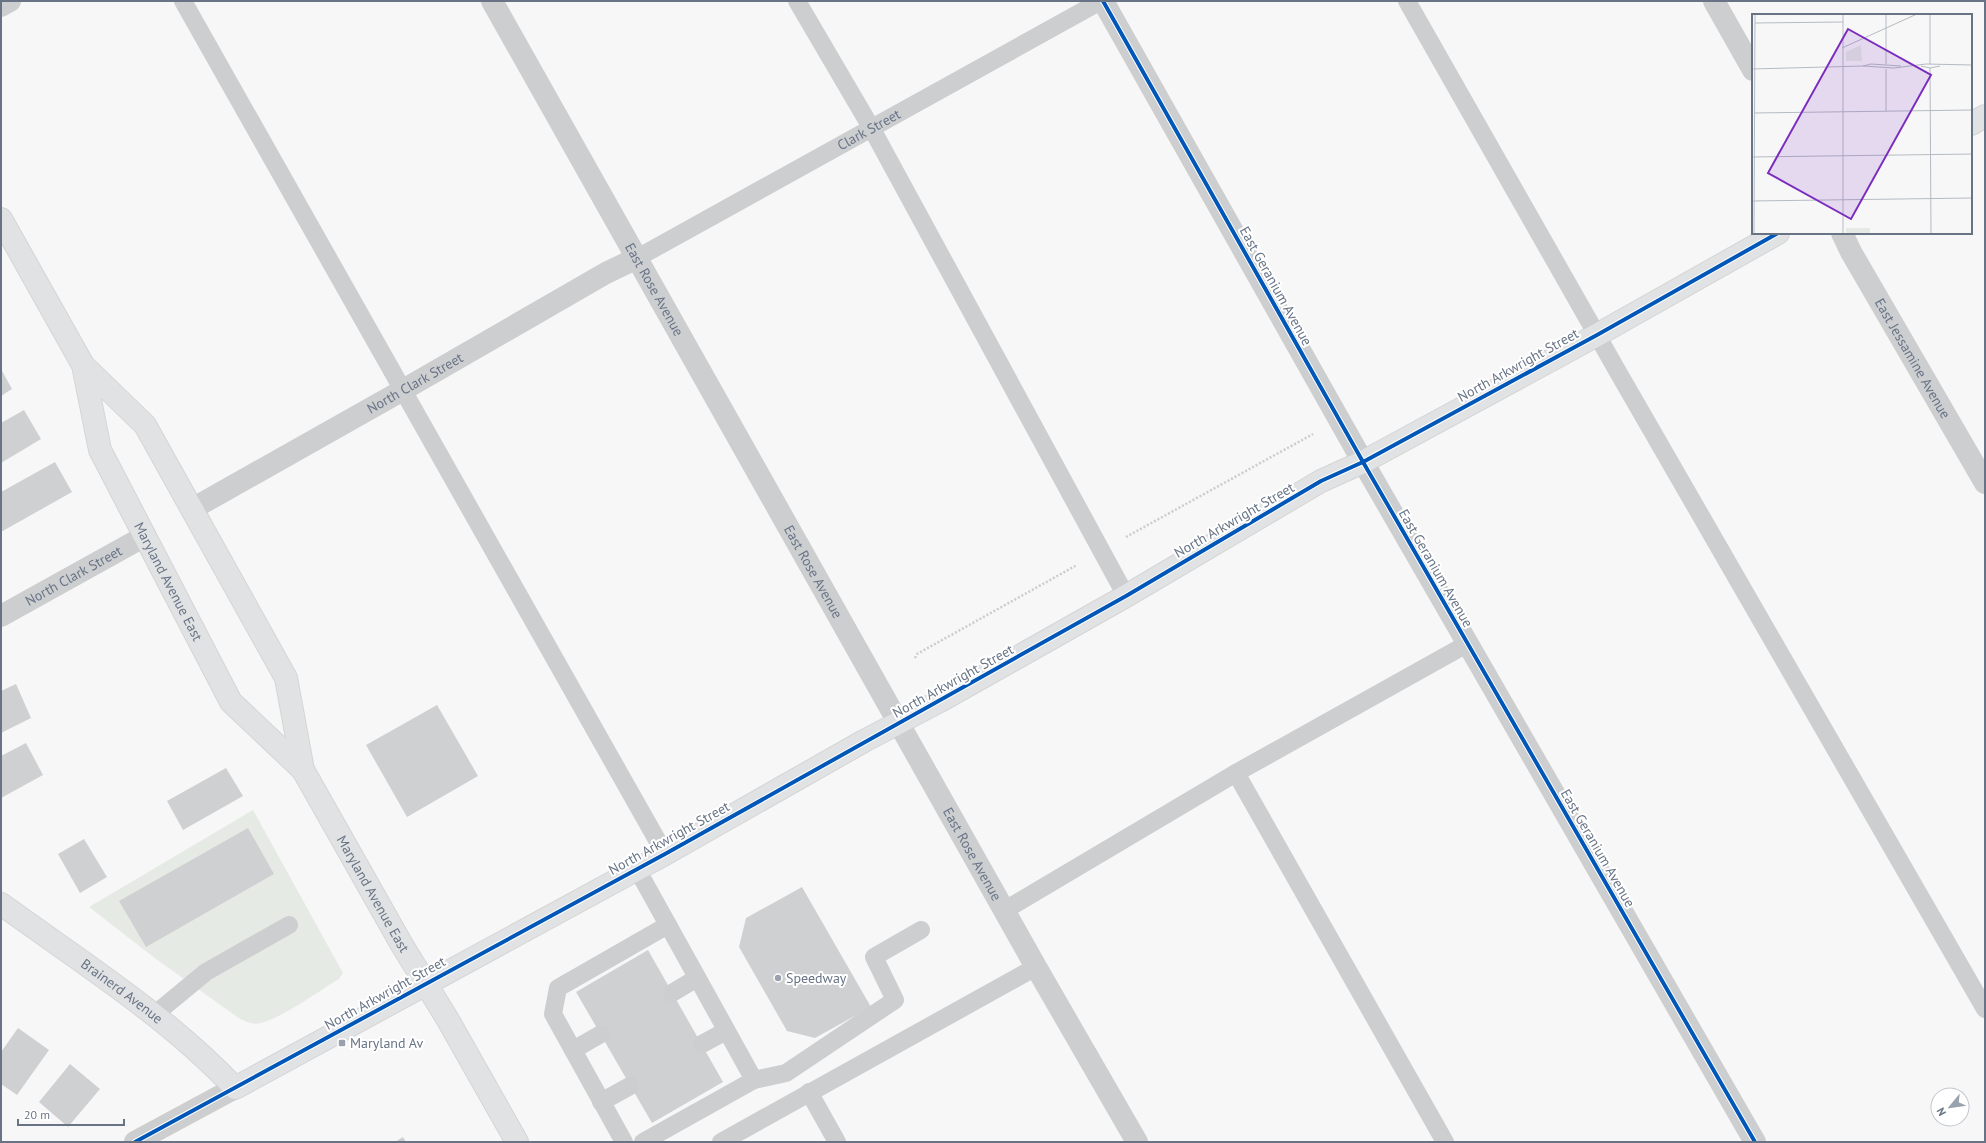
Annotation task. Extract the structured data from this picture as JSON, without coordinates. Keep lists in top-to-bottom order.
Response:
{
  "streets": {
    "street": [
      "East Geranium Avenue",
      "East Rose Avenue",
      "East Jessamine Avenue",
      "North Arkwright Street",
      "North Clark Street",
      "Maryland Avenue East",
      "Brainerd Avenue"
    ],
    "lane": ["Clark Street"]
  },
  "crossings": [
    ["Clark Street", "East Geranium Avenue"],
    ["Clark Street", "East Rose Avenue"],
    ["Clark Street", "North Clark Street"],
    ["East Geranium Avenue", "North Arkwright Street"],
    ["East Rose Avenue", "North Arkwright Street"],
    ["East Rose Avenue", "North Clark Street"],
    ["North Arkwright Street", "Maryland Avenue East"],
    ["North Arkwright Street", "Brainerd Avenue"],
    ["North Clark Street", "Maryland Avenue East"]
  ],
  "places": {
    "other": ["Speedway"],
    "transit": ["Maryland Av"]
  },
  "scale_bar": "20 m",
  "north": "bottom left"
}
